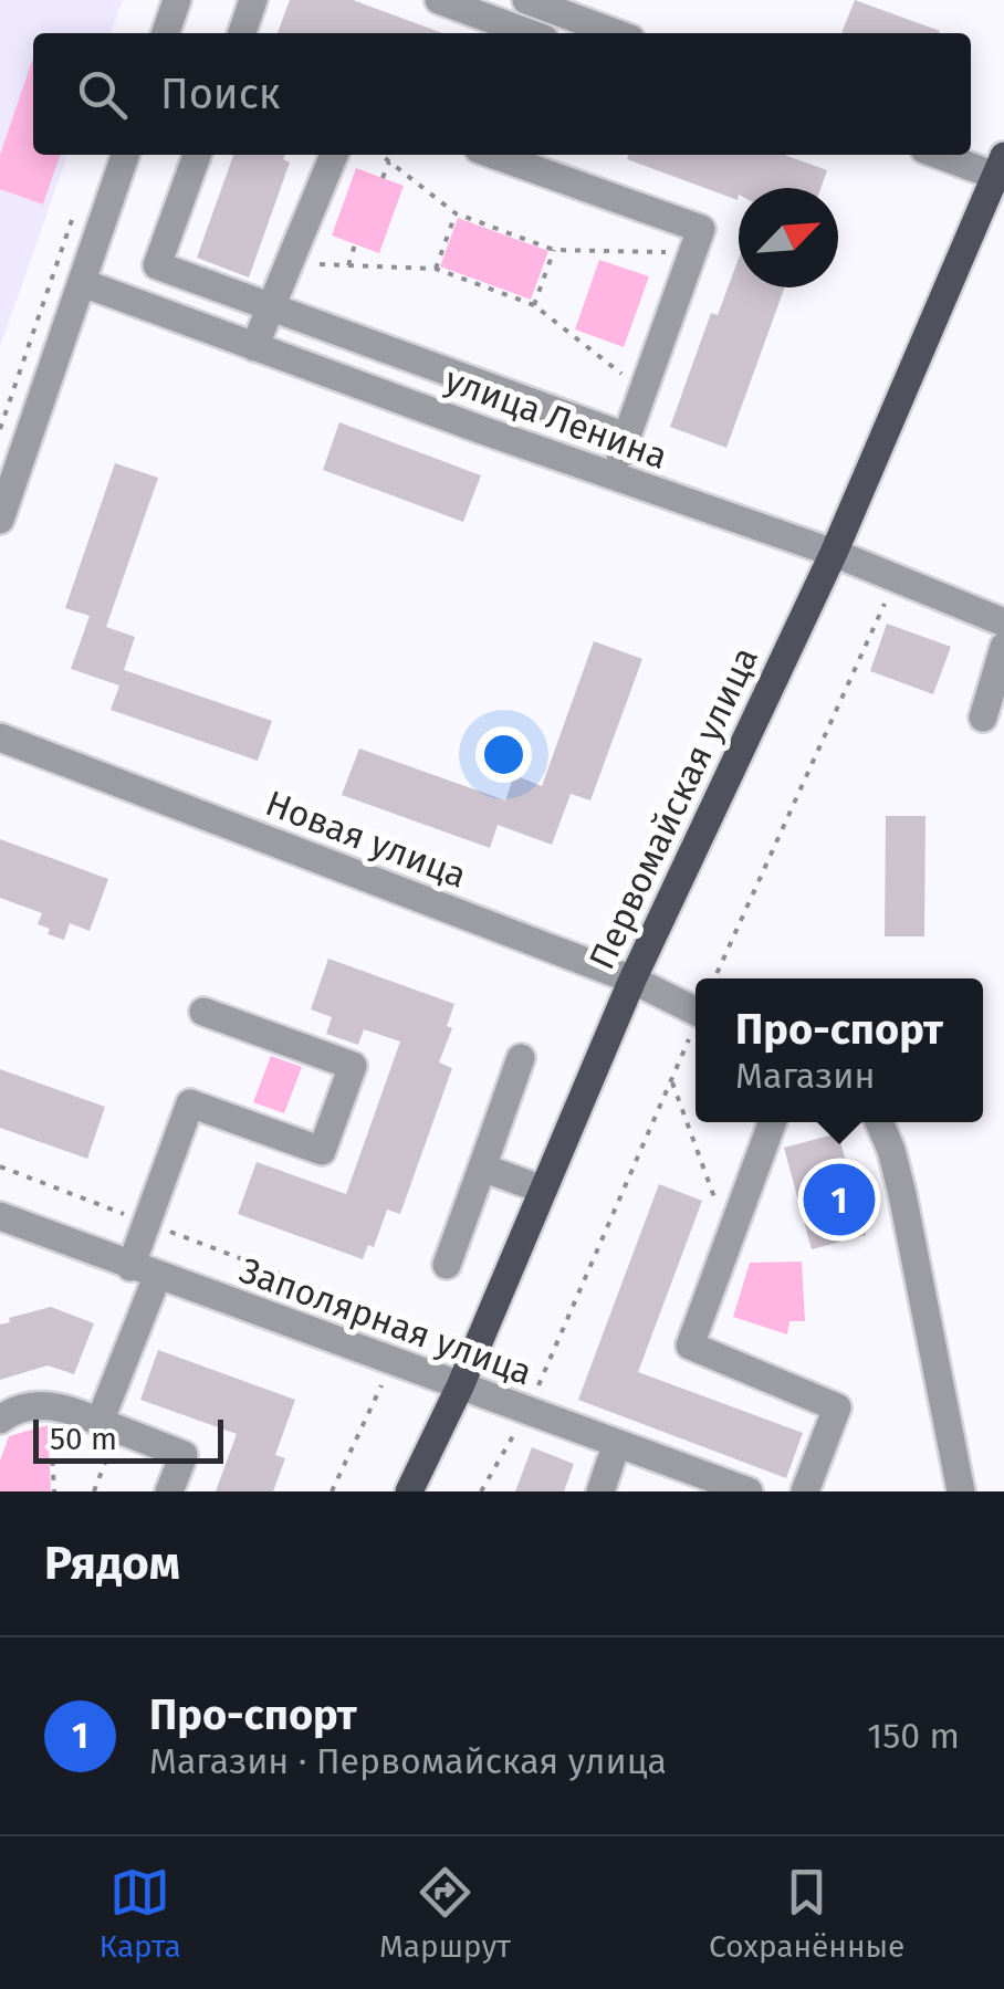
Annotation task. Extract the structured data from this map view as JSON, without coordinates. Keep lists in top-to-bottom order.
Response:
{
  "streets": {
    "main road": ["Первомайская улица"],
    "street": ["улица Ленина", "Новая улица", "Заполярная улица"]
  },
  "crossings": [
    ["улица Ленина", "Первомайская улица"],
    ["Первомайская улица", "Новая улица"],
    ["Первомайская улица", "Заполярная улица"]
  ],
  "scale_bar": "50 m",
  "north": "top right",
  "page": {
    "search": "Поиск",
    "popup": ["Про-спорт", "Магазин"],
    "pins": "1",
    "scale": "50 m",
    "heading": "Рядом",
    "list": [
      {
        "mark": "1",
        "name": "Про-спорт",
        "note": "Магазин · Первомайская улица",
        "value": "150 m"
      }
    ],
    "nav": ["Карта", "Маршрут", "Сохранённые"]
  }
}
